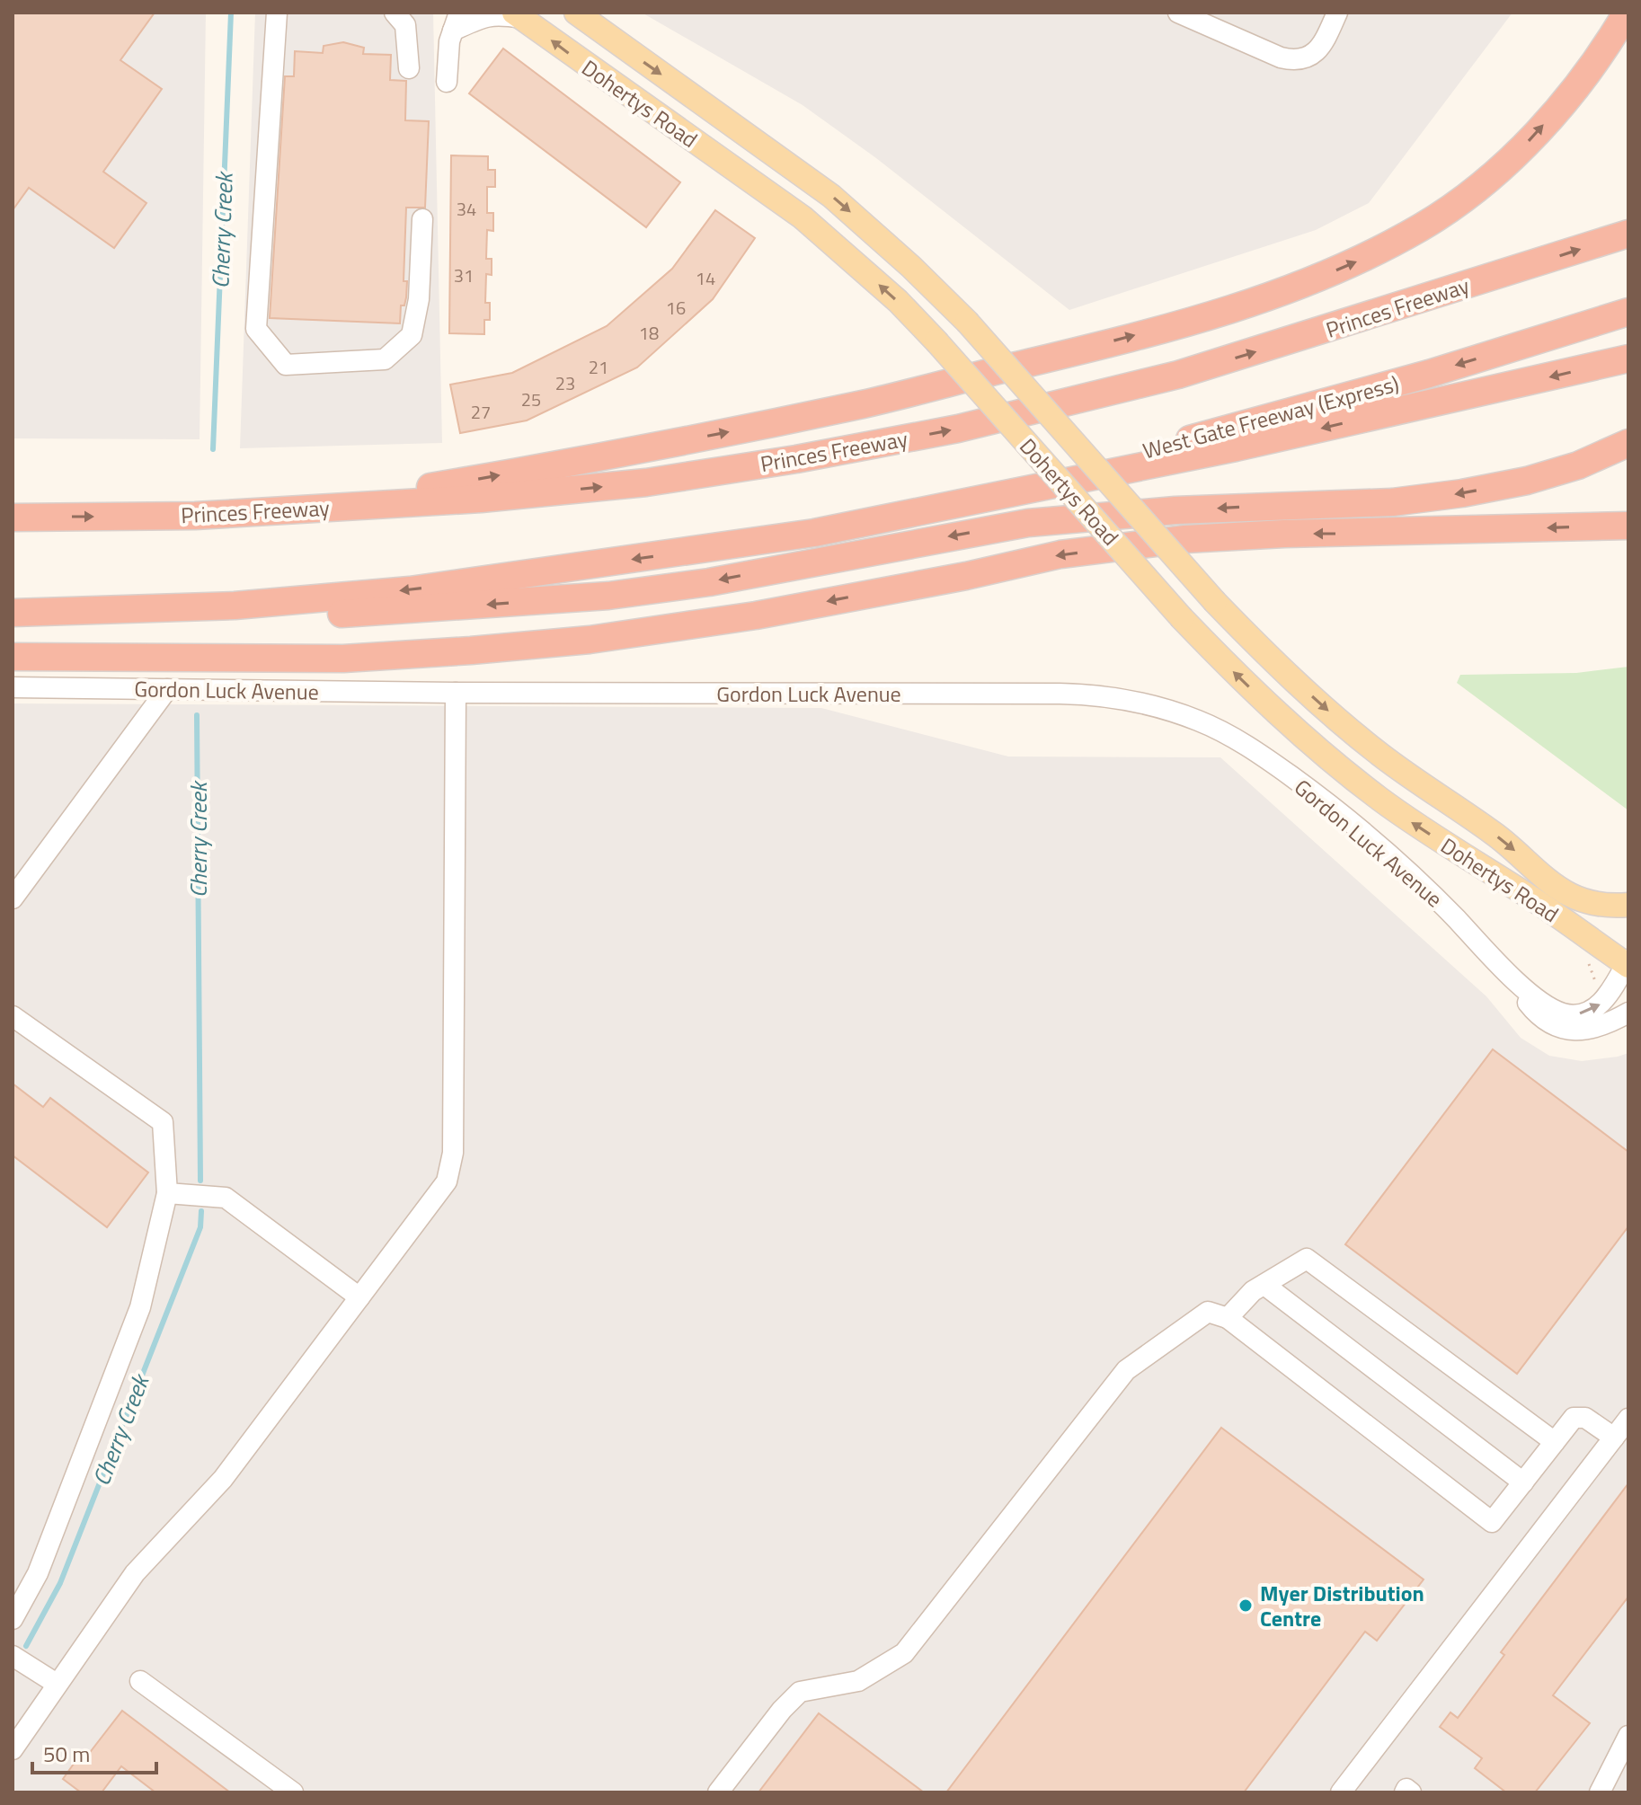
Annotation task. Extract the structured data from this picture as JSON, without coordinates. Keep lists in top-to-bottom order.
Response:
{
  "streets": {
    "highway": ["Princes Freeway", "West Gate Freeway (Express)"],
    "main road": ["Dohertys Road"],
    "street": ["Gordon Luck Avenue"]
  },
  "crossings": [
    ["Dohertys Road", "Gordon Luck Avenue"]
  ],
  "water": ["Cherry Creek"],
  "places": ["Myer Distribution Centre"],
  "house_numbers": [
    "34",
    "31",
    "14",
    "16",
    "18",
    "21",
    "23",
    "25",
    "27"
  ],
  "scale_bar": "50 m"
}
